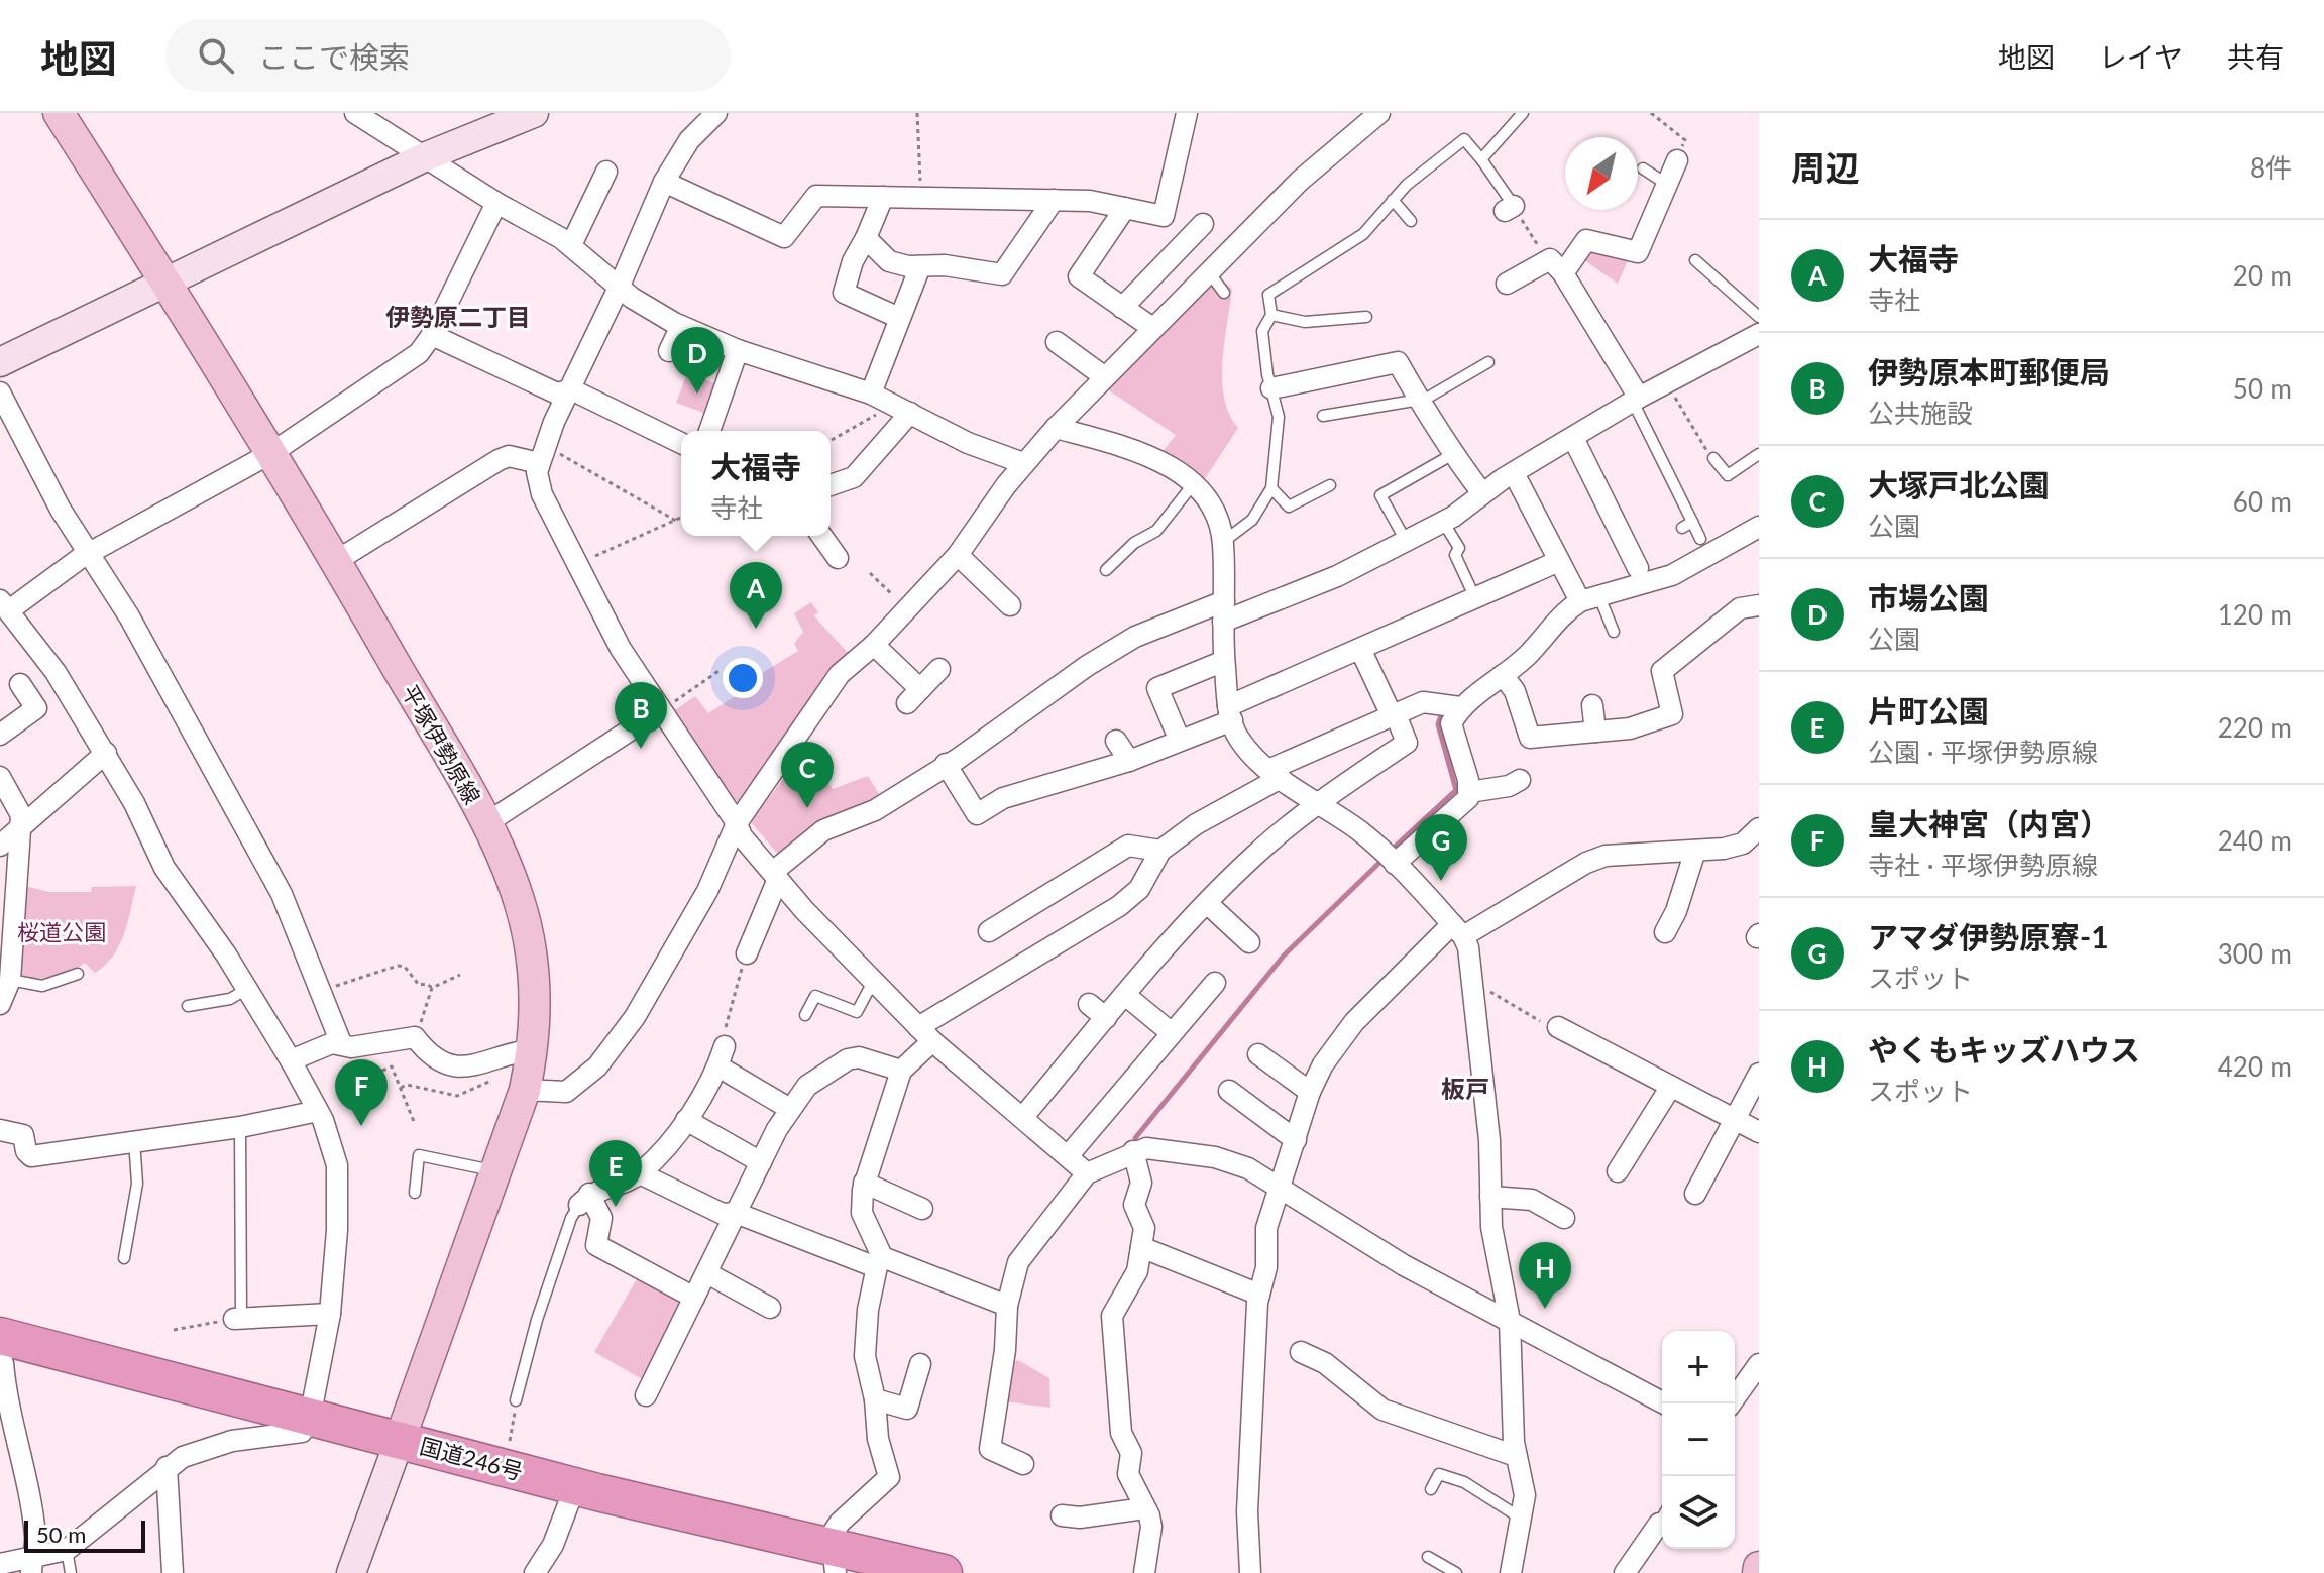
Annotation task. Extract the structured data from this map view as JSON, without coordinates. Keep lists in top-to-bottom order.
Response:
{
  "streets": {
    "highway": ["国道246号"],
    "main road": ["平塚伊勢原線"]
  },
  "crossings": [
    ["平塚伊勢原線", "国道246号"]
  ],
  "districts": ["伊勢原二丁目", "板戸"],
  "parks": ["桜道公園"],
  "scale_bar": "50 m",
  "north": "bottom left",
  "page": {
    "header": "地図",
    "search": "ここで検索",
    "nav": ["地図", "レイヤ", "共有"],
    "heading": ["周辺", "8件"],
    "list": [
      {
        "mark": "A",
        "name": "大福寺",
        "note": "寺社",
        "value": "20 m"
      },
      {
        "mark": "B",
        "name": "伊勢原本町郵便局",
        "note": "公共施設",
        "value": "50 m"
      },
      {
        "mark": "C",
        "name": "大塚戸北公園",
        "note": "公園",
        "value": "60 m"
      },
      {
        "mark": "D",
        "name": "市場公園",
        "note": "公園",
        "value": "120 m"
      },
      {
        "mark": "E",
        "name": "片町公園",
        "note": "公園 · 平塚伊勢原線",
        "value": "220 m"
      },
      {
        "mark": "F",
        "name": "皇大神宮（内宮）",
        "note": "寺社 · 平塚伊勢原線",
        "value": "240 m"
      },
      {
        "mark": "G",
        "name": "アマダ伊勢原寮-1",
        "note": "スポット",
        "value": "300 m"
      },
      {
        "mark": "H",
        "name": "やくもキッズハウス",
        "note": "スポット",
        "value": "420 m"
      }
    ],
    "pins": [
      "D",
      "A",
      "B",
      "C",
      "G",
      "F",
      "E",
      "H"
    ],
    "popup": ["大福寺", "寺社"],
    "map_buttons": ["+", "−"],
    "scale": "50 m"
  }
}
